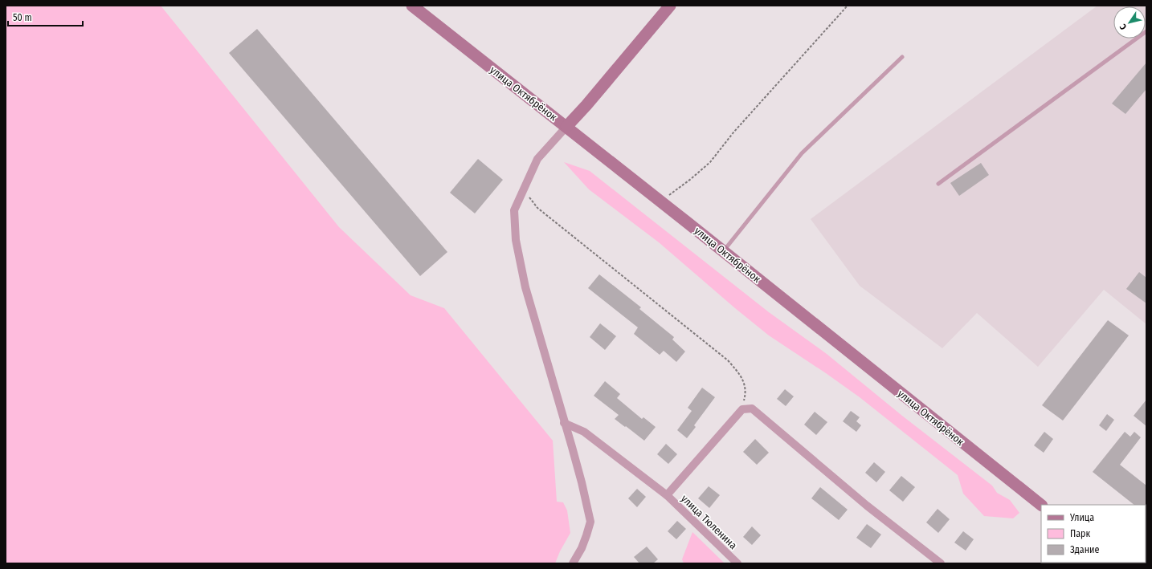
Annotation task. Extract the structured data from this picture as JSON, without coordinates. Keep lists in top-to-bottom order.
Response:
{
  "streets": {
    "street": ["улица Октябрёнок", "улица Тюленина"]
  },
  "legend": ["Улица", "Парк", "Здание"],
  "scale_bar": "50 m",
  "north": "bottom left"
}
